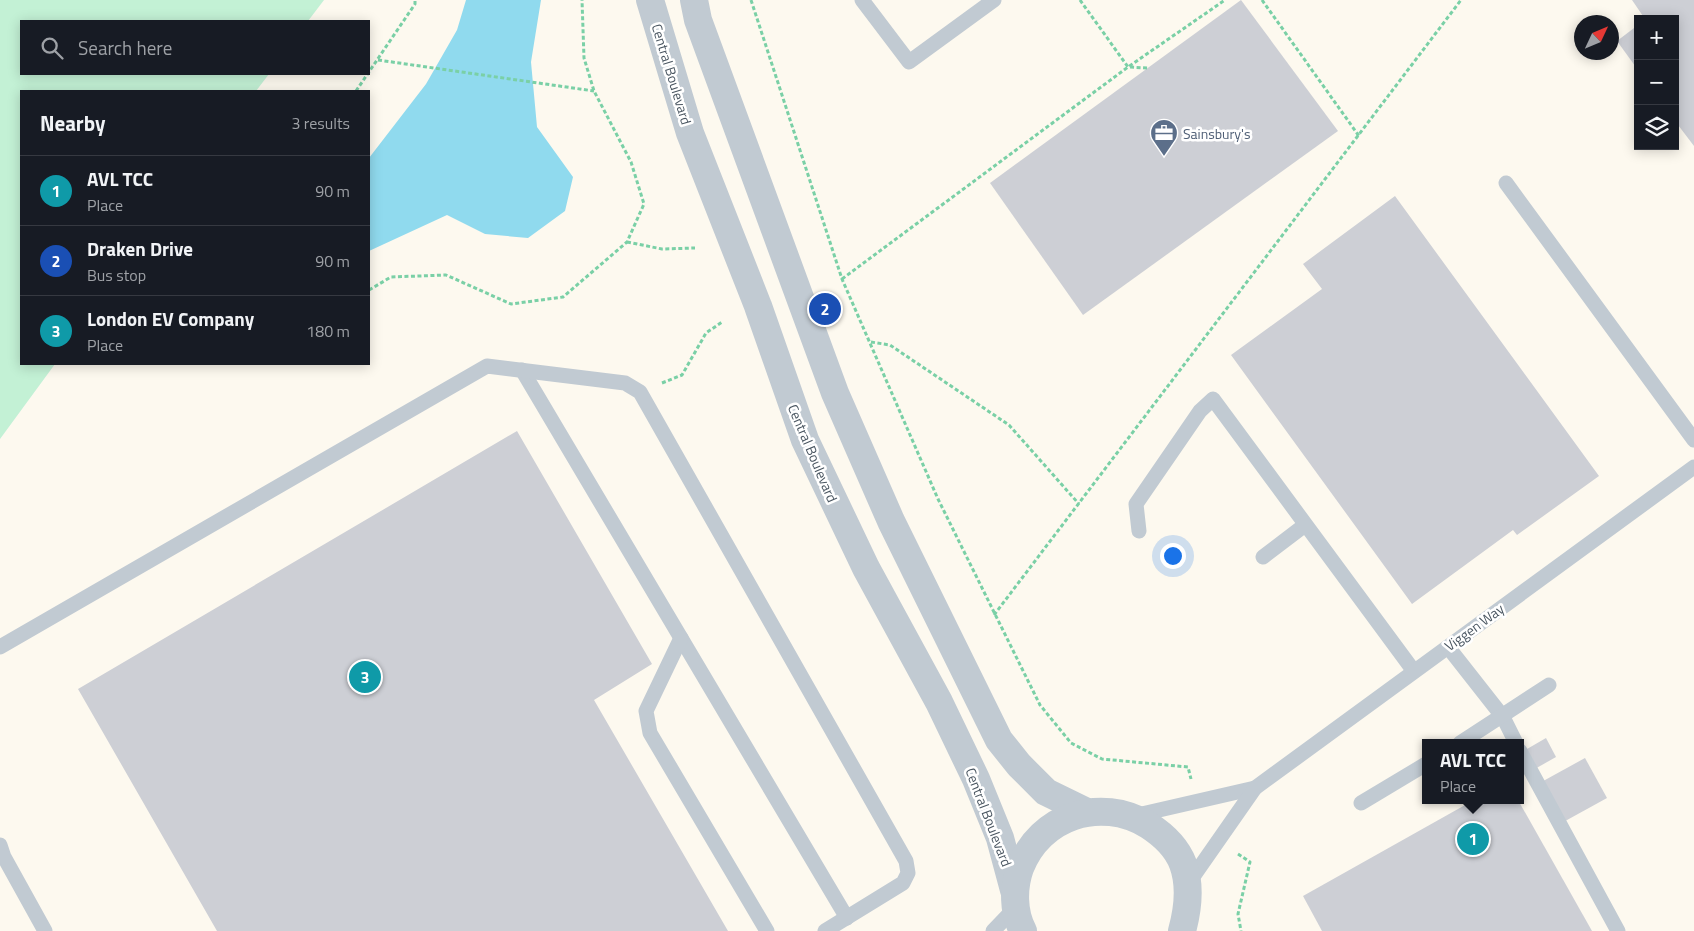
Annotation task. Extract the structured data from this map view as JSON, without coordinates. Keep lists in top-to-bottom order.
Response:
{
  "streets": {
    "street": ["Central Boulevard"],
    "lane": ["Viggen Way"]
  },
  "places": {
    "office": ["Sainsbury's"]
  },
  "north": "top right",
  "page": {
    "map_buttons": ["+", "−"],
    "search": "Search here",
    "heading": ["Nearby", "3 results"],
    "list": [
      {
        "mark": "1",
        "name": "AVL TCC",
        "note": "Place",
        "value": "90 m"
      },
      {
        "mark": "2",
        "name": "Draken Drive",
        "note": "Bus stop",
        "value": "90 m"
      },
      {
        "mark": "3",
        "name": "London EV Company",
        "note": "Place",
        "value": "180 m"
      }
    ],
    "pins": ["2", "3", "1"],
    "popup": ["AVL TCC", "Place"]
  }
}
